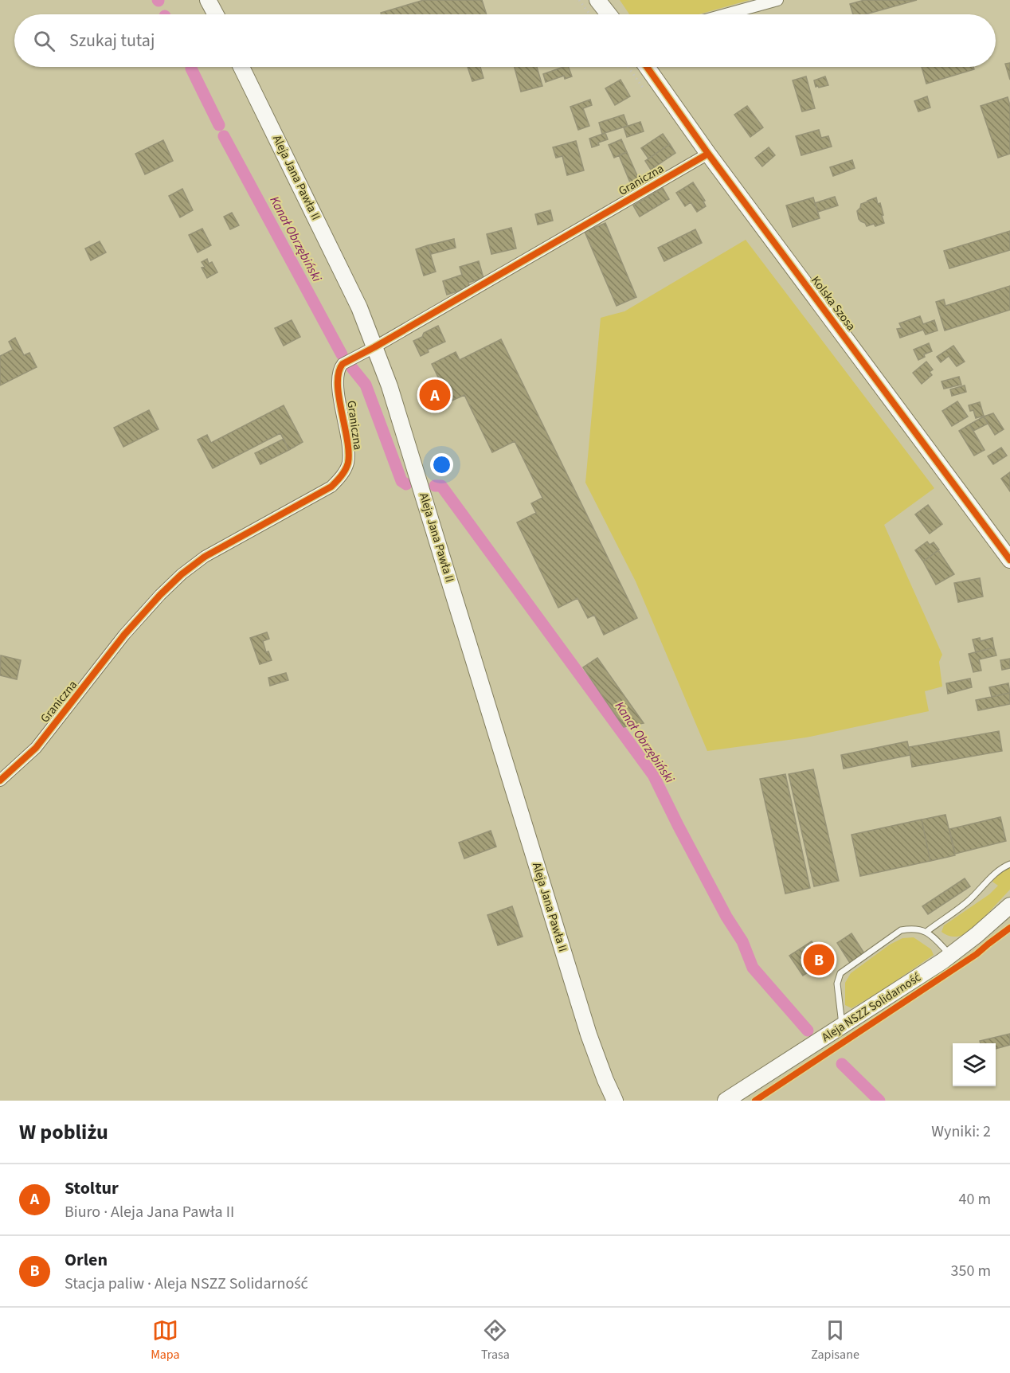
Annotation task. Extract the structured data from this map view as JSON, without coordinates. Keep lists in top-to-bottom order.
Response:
{
  "streets": {
    "main road": ["Aleja Jana Pawła II", "Kolska Szosa", "Aleja NSZZ Solidarność"],
    "street": ["Graniczna"]
  },
  "crossings": [
    ["Aleja Jana Pawła II", "Graniczna"],
    ["Graniczna", "Kolska Szosa"]
  ],
  "water": ["Kanał Obrzębiński"],
  "page": {
    "search": "Szukaj tutaj",
    "pins": ["A", "B"],
    "heading": ["W pobliżu", "Wyniki: 2"],
    "list": [
      {
        "mark": "A",
        "name": "Stoltur",
        "note": "Biuro · Aleja Jana Pawła II",
        "value": "40 m"
      },
      {
        "mark": "B",
        "name": "Orlen",
        "note": "Stacja paliw · Aleja NSZZ Solidarność",
        "value": "350 m"
      }
    ],
    "nav": ["Mapa", "Trasa", "Zapisane"]
  }
}
